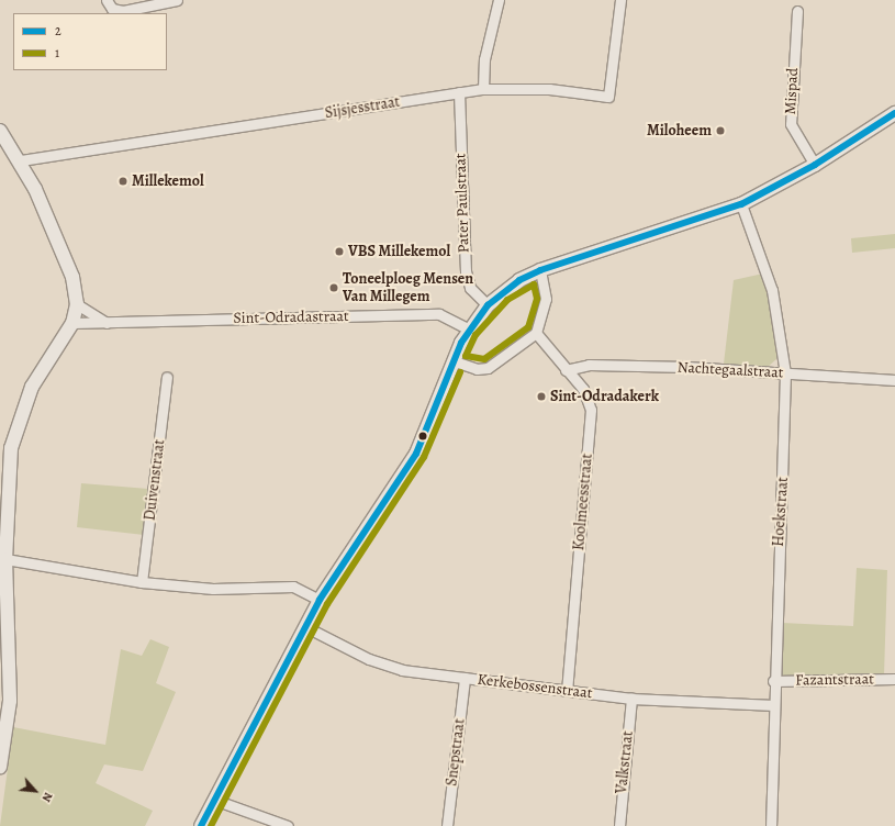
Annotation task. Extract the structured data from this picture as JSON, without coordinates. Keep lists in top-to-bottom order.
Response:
{
  "streets": {
    "street": [
      "Mispad",
      "Sijsjesstraat",
      "Pater Paulstraat",
      "Sint-Odradastraat",
      "Nachtegaalstraat",
      "Duivenstraat",
      "Koolmeesstraat",
      "Hoekstraat",
      "Fazantstraat",
      "Kerkebossenstraat",
      "Snepstraat",
      "Valkstraat"
    ]
  },
  "crossings": [
    ["Sijsjesstraat", "Pater Paulstraat"],
    ["Nachtegaalstraat", "Koolmeesstraat"],
    ["Nachtegaalstraat", "Hoekstraat"],
    ["Koolmeesstraat", "Kerkebossenstraat"],
    ["Hoekstraat", "Fazantstraat"],
    ["Hoekstraat", "Kerkebossenstraat"],
    ["Kerkebossenstraat", "Snepstraat"],
    ["Kerkebossenstraat", "Valkstraat"]
  ],
  "places": [
    "Miloheem",
    "Millekemol",
    "VBS Millekemol",
    "Toneelploeg Mensen Van Millegem",
    "Sint-Odradakerk"
  ],
  "lines": ["transit line 2", "transit line 1"],
  "legend": ["2", "1"],
  "north": "bottom right"
}
